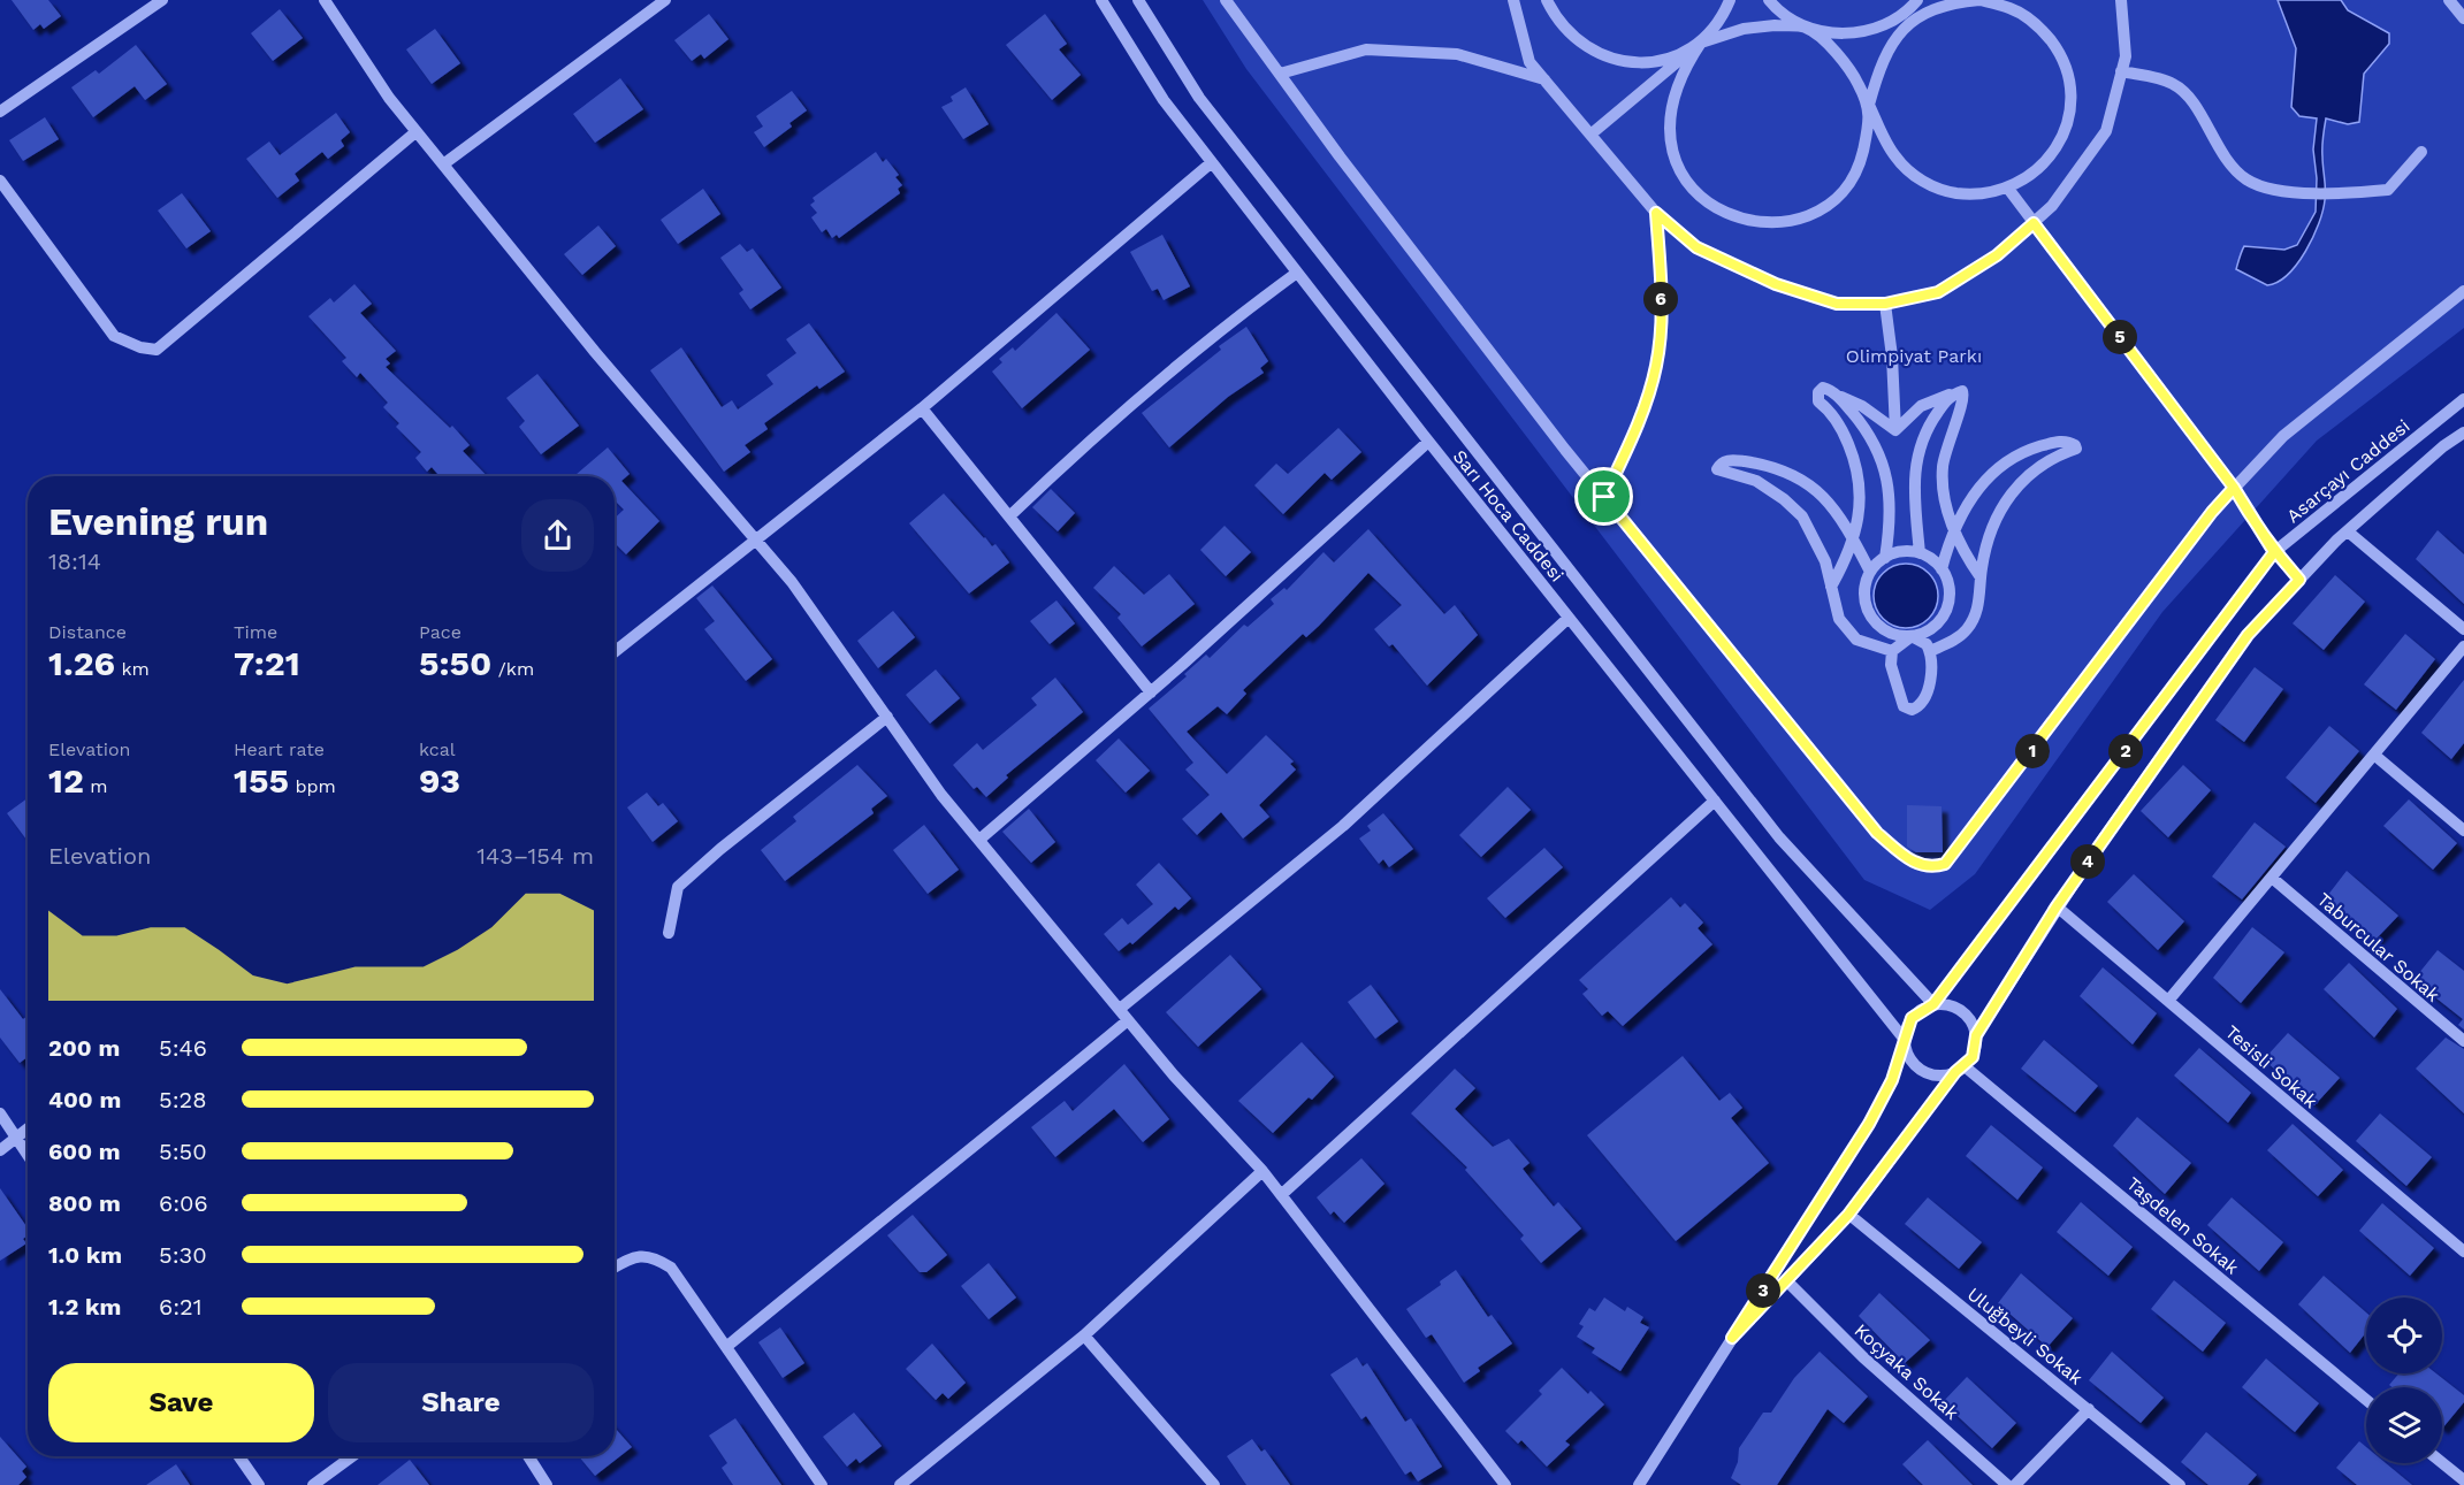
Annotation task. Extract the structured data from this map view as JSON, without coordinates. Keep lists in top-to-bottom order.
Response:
{
  "streets": {
    "street": [
      "Asarçayı Caddesi",
      "Sarı Hoca Caddesi",
      "Taburcular Sokak",
      "Tesisli Sokak",
      "Taşdelen Sokak",
      "Uluğbeyli Sokak",
      "Koçyaka Sokak"
    ]
  },
  "crossings": [
    ["Asarçayı Caddesi", "Sarı Hoca Caddesi"],
    ["Asarçayı Caddesi", "Taşdelen Sokak"],
    ["Sarı Hoca Caddesi", "Taşdelen Sokak"]
  ],
  "parks": ["Olimpiyat Parkı"],
  "page": {
    "pins": [
      "6",
      "5",
      "1",
      "2",
      "4",
      "3"
    ],
    "heading": ["Evening run", "18:14"],
    "stats": [
      ["Distance", "1.26 km"],
      ["Time", "7:21"],
      ["Pace", "5:50 /km"],
      ["Elevation", "12 m"],
      ["Heart rate", "155 bpm"],
      ["kcal", "93"]
    ],
    "chart": ["Elevation", "143–154 m"],
    "list": [
      {
        "name": "200 m",
        "note": "5:46"
      },
      {
        "name": "400 m",
        "note": "5:28"
      },
      {
        "name": "600 m",
        "note": "5:50"
      },
      {
        "name": "800 m",
        "note": "6:06"
      },
      {
        "name": "1.0 km",
        "note": "5:30"
      },
      {
        "name": "1.2 km",
        "note": "6:21"
      }
    ],
    "buttons": ["Save", "Share"]
  }
}
